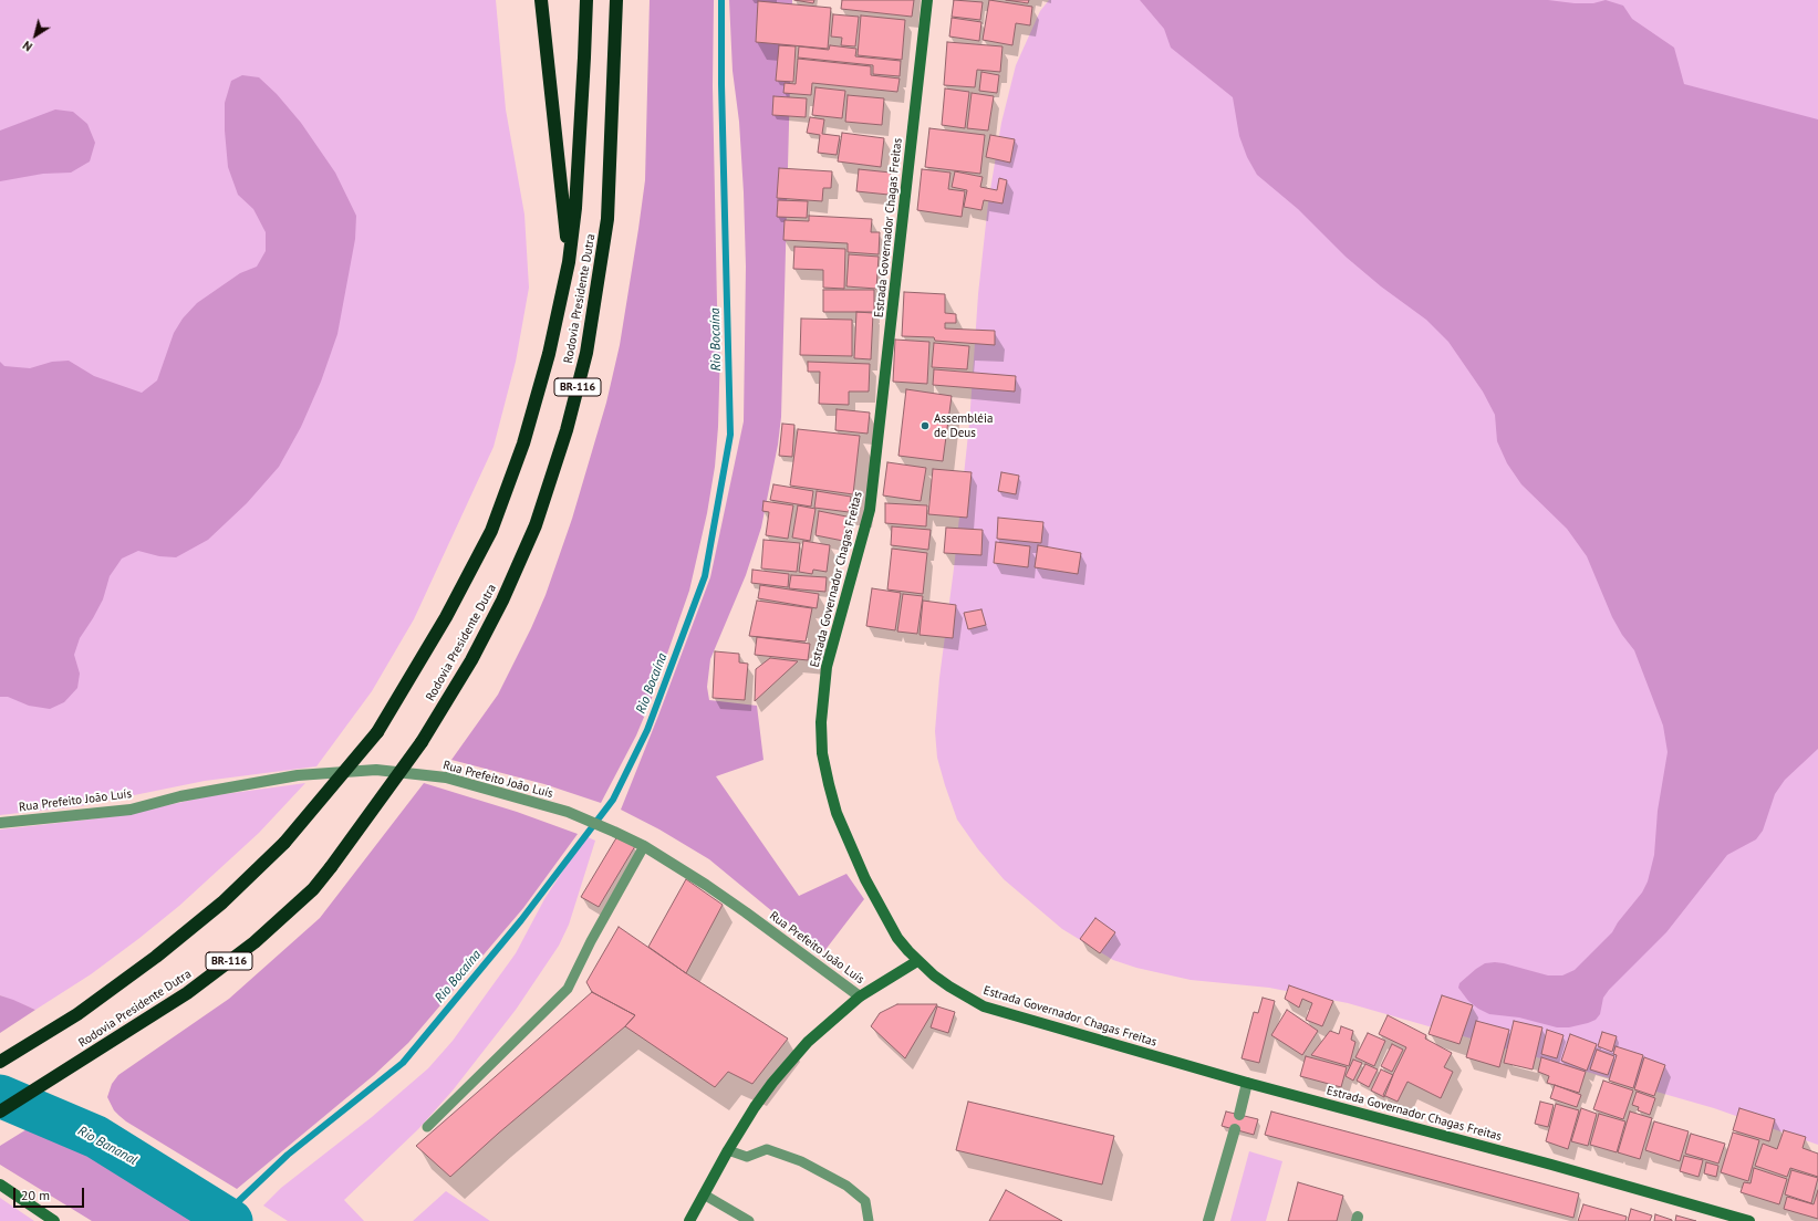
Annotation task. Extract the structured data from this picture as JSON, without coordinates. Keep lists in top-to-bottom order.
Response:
{
  "streets": {
    "highway": ["Rodovia Presidente Dutra", "BR-116"],
    "main road": ["Estrada Governador Chagas Freitas"],
    "street": ["Rua Prefeito João Luís"]
  },
  "water": ["Rio Bocaína", "Rio Bananal"],
  "places": ["Assembléia de Deus"],
  "scale_bar": "20 m",
  "north": "bottom left"
}
